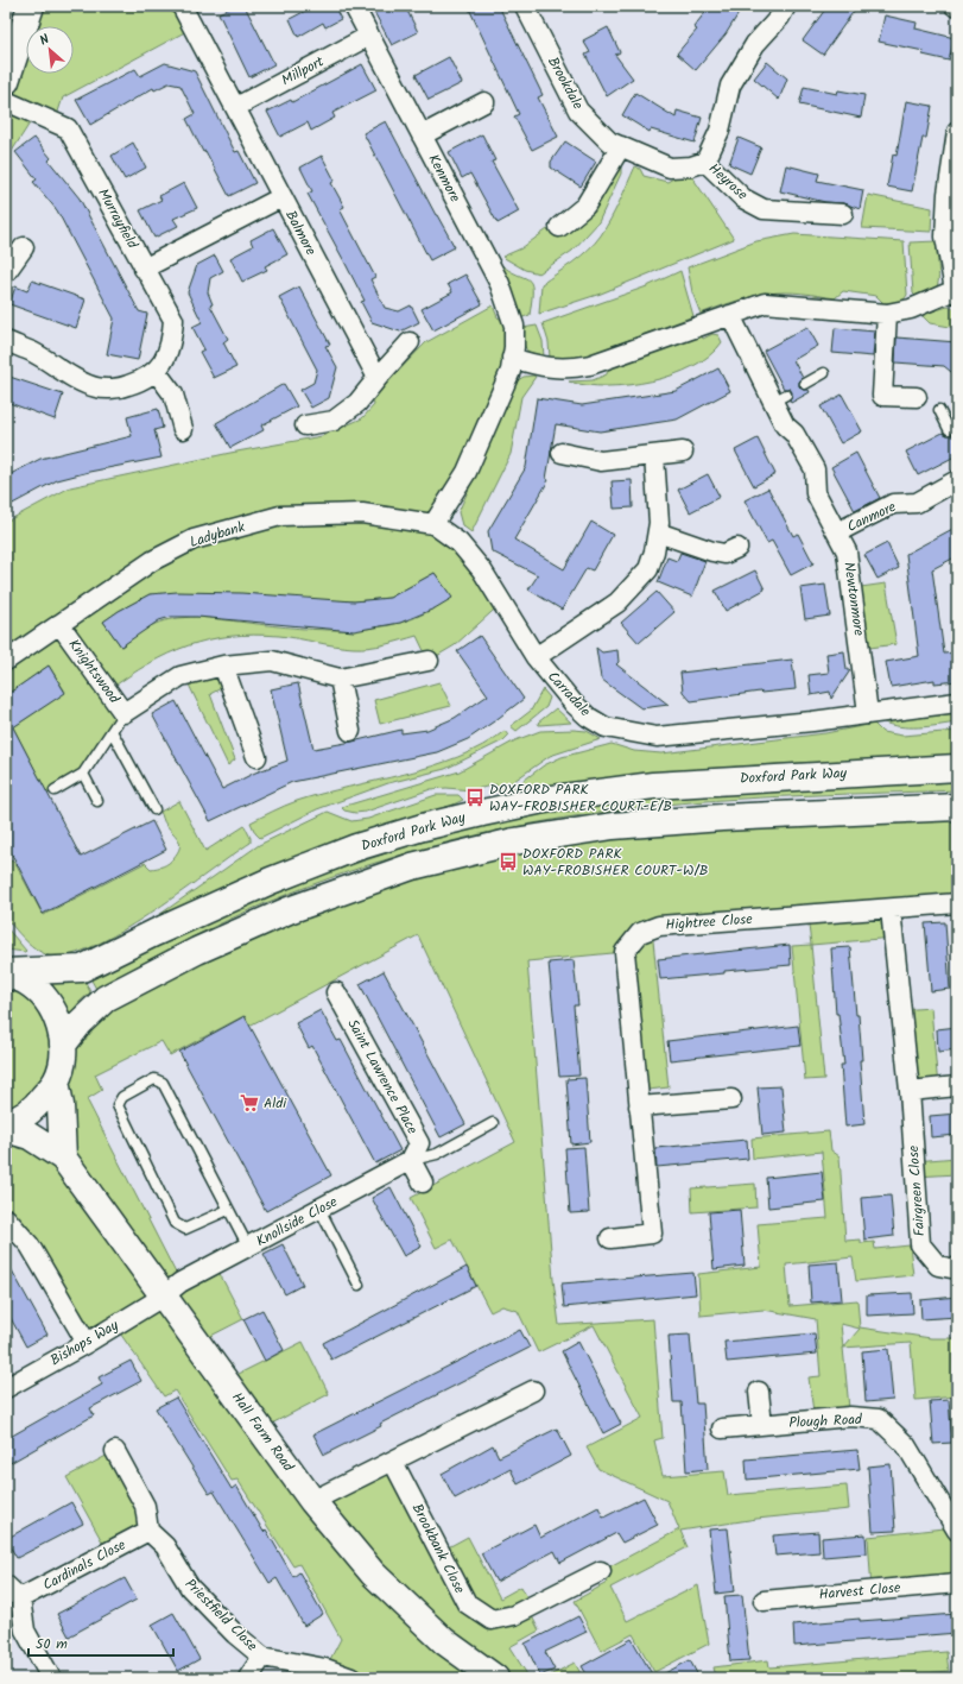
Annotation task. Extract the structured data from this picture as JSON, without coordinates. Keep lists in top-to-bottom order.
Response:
{
  "streets": {
    "main road": ["Doxford Park Way", "Hall Farm Road"],
    "street": [
      "Millport",
      "Brookdale",
      "Kenmore",
      "Heyrose",
      "Murrayfield",
      "Balmore",
      "Canmore",
      "Ladybank",
      "Newtonmore",
      "Knightswood",
      "Carradale",
      "Hightree Close",
      "Saint Lawrence Place",
      "Fairgreen Close",
      "Knollside Close",
      "Bishops Way",
      "Plough Road",
      "Brookbank Close",
      "Cardinals Close",
      "Harvest Close",
      "Priestfield Close"
    ]
  },
  "crossings": [
    ["Millport", "Kenmore"],
    ["Millport", "Balmore"],
    ["Brookdale", "Heyrose"],
    ["Canmore", "Newtonmore"],
    ["Ladybank", "Knightswood"],
    ["Ladybank", "Carradale"],
    ["Newtonmore", "Carradale"],
    ["Hightree Close", "Fairgreen Close"],
    ["Saint Lawrence Place", "Knollside Close"],
    ["Knollside Close", "Bishops Way"],
    ["Knollside Close", "Hall Farm Road"],
    ["Bishops Way", "Hall Farm Road"],
    ["Cardinals Close", "Priestfield Close"]
  ],
  "places": {
    "bus stop": ["DOXFORD PARK WAY-FROBISHER COURT-E/B", "DOXFORD PARK WAY-FROBISHER COURT-W/B"],
    "supermarket": ["Aldi"]
  },
  "scale_bar": "50 m",
  "north": "top left"
}
